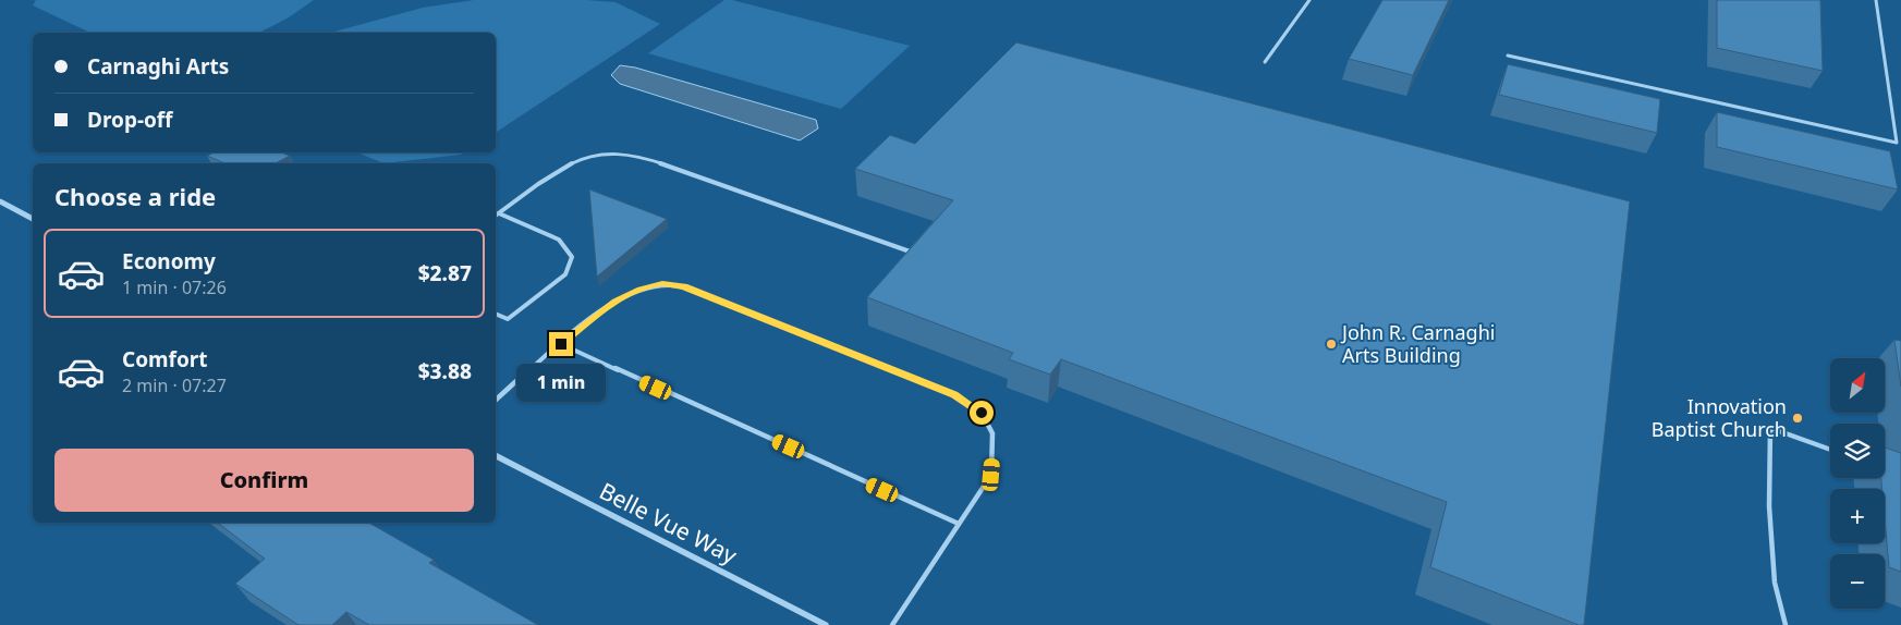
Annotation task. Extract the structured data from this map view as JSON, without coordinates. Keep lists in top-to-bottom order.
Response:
{
  "streets": {
    "street": ["Belle Vue Way"]
  },
  "places": ["John R. Carnaghi Arts Building", "Innovation Baptist Church"],
  "north": "top right",
  "page": {
    "banner": ["Carnaghi Arts", "Drop-off"],
    "heading": "Choose a ride",
    "list": [
      {
        "name": "Economy",
        "note": "1 min · 07:26",
        "value": "$2.87"
      },
      {
        "name": "Comfort",
        "note": "2 min · 07:27",
        "value": "$3.88"
      }
    ],
    "map_buttons": ["+", "−"],
    "bubble": "1 min",
    "buttons": "Confirm"
  }
}
